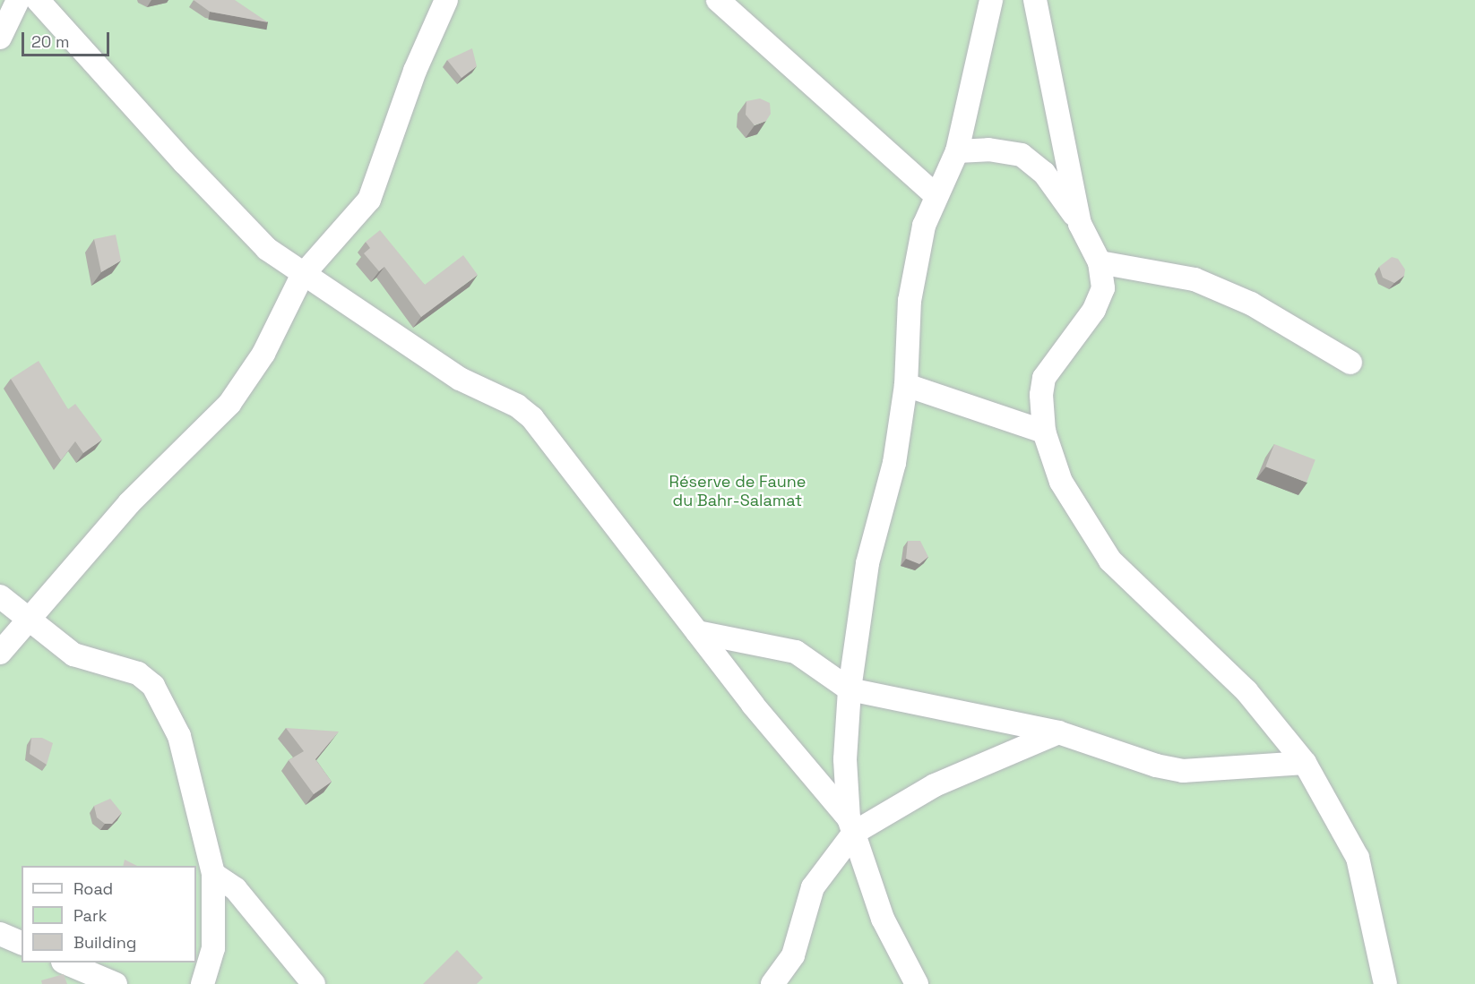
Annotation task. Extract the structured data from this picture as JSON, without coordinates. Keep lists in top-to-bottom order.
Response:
{
  "parks": ["Réserve de Faune du Bahr-Salamat"],
  "legend": ["Road", "Park", "Building"],
  "scale_bar": "20 m"
}
